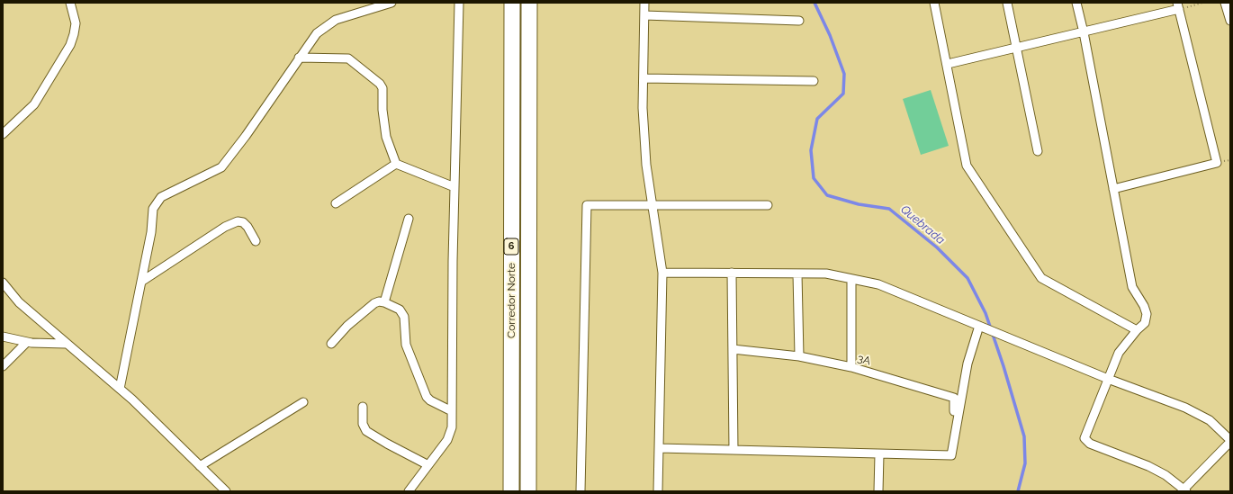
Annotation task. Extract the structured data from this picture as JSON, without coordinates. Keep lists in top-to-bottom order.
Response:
{
  "streets": {
    "highway": ["6", "Corredor Norte"],
    "street": ["3A"]
  },
  "water": ["Quebrada"]
}
